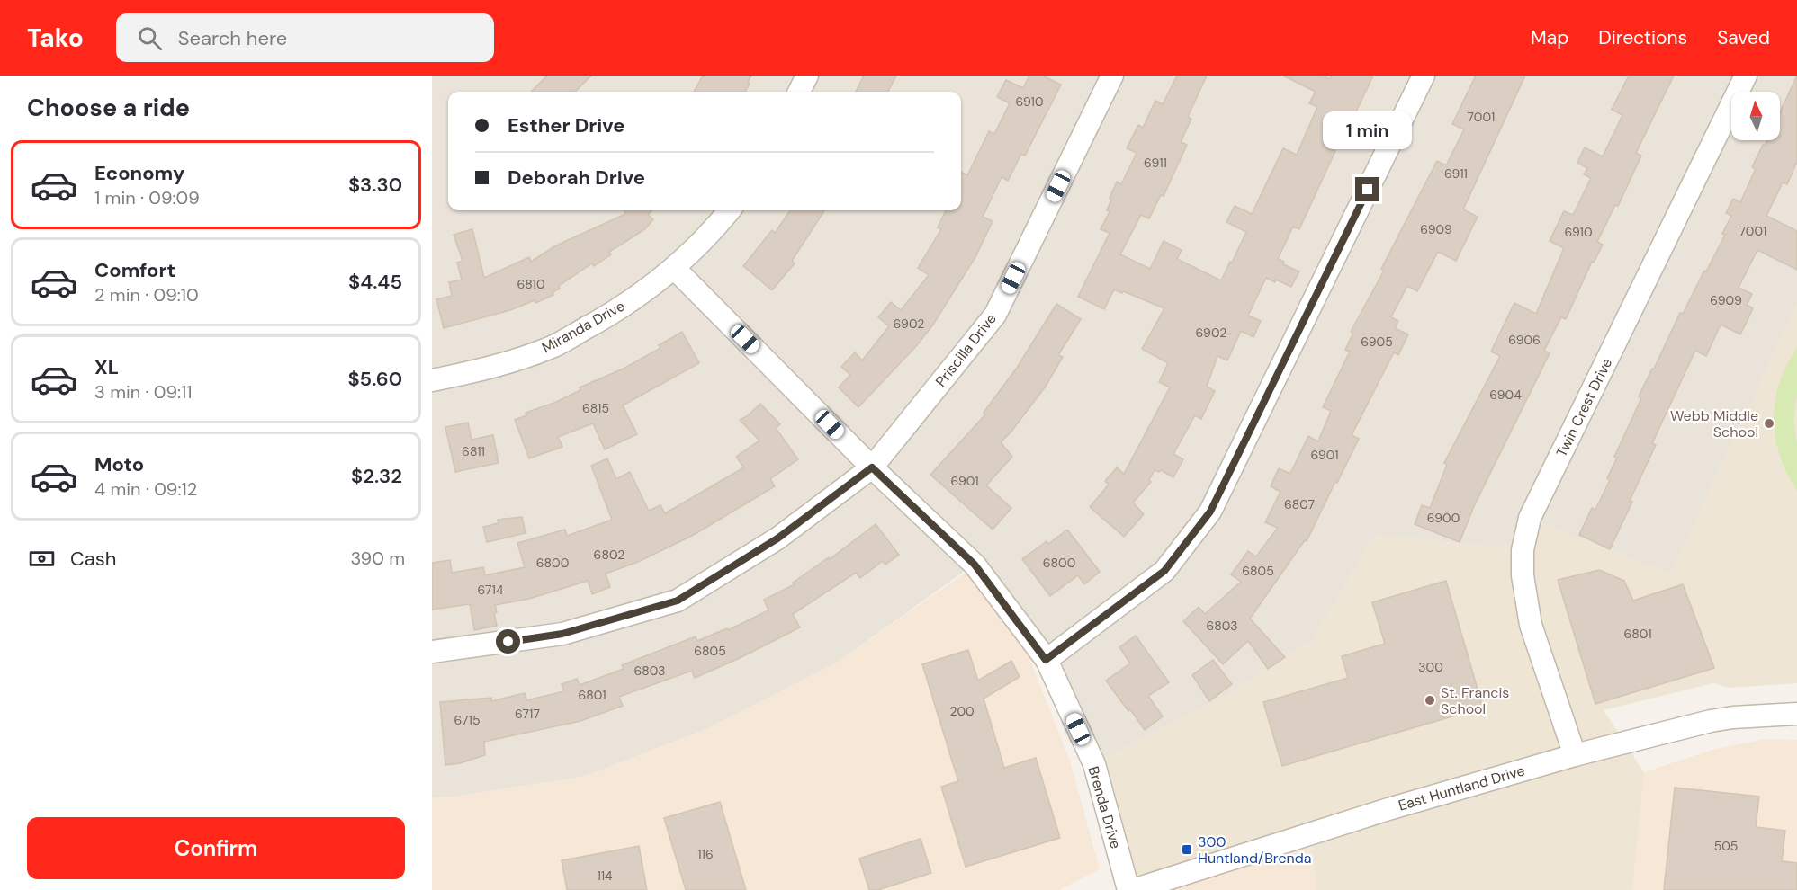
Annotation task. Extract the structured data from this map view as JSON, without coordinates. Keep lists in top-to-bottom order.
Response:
{
  "streets": {
    "street": [
      "Miranda Drive",
      "Priscilla Drive",
      "Twin Crest Drive",
      "East Huntland Drive",
      "Brenda Drive"
    ]
  },
  "crossings": [
    ["Miranda Drive", "Brenda Drive"],
    ["Priscilla Drive", "Brenda Drive"],
    ["Twin Crest Drive", "East Huntland Drive"]
  ],
  "places": {
    "other": ["Webb Middle School", "St. Francis School"],
    "transit": ["300 Huntland/Brenda"]
  },
  "house_numbers": [
    "6910",
    "7001",
    "6911",
    "6911",
    "6909",
    "7001",
    "6910",
    "6810",
    "6909",
    "6902",
    "6902",
    "6906",
    "6905",
    "6904",
    "6815",
    "6811",
    "6901",
    "6901",
    "6807",
    "6900",
    "6802",
    "6800",
    "6800",
    "6805",
    "6714",
    "6803",
    "6801",
    "6805",
    "300",
    "6803",
    "6801",
    "200",
    "6717",
    "6715",
    "505",
    "116",
    "114"
  ],
  "north": "top",
  "page": {
    "header": "Tako",
    "search": "Search here",
    "nav": ["Map", "Directions", "Saved"],
    "heading": "Choose a ride",
    "banner": ["Esther Drive", "Deborah Drive"],
    "bubble": "1 min",
    "list": [
      {
        "name": "Economy",
        "note": "1 min · 09:09",
        "value": "$3.30"
      },
      {
        "name": "Comfort",
        "note": "2 min · 09:10",
        "value": "$4.45"
      },
      {
        "name": "XL",
        "note": "3 min · 09:11",
        "value": "$5.60"
      },
      {
        "name": "Moto",
        "note": "4 min · 09:12",
        "value": "$2.32"
      }
    ],
    "pay": ["Cash", "390 m"],
    "buttons": "Confirm"
  }
}
